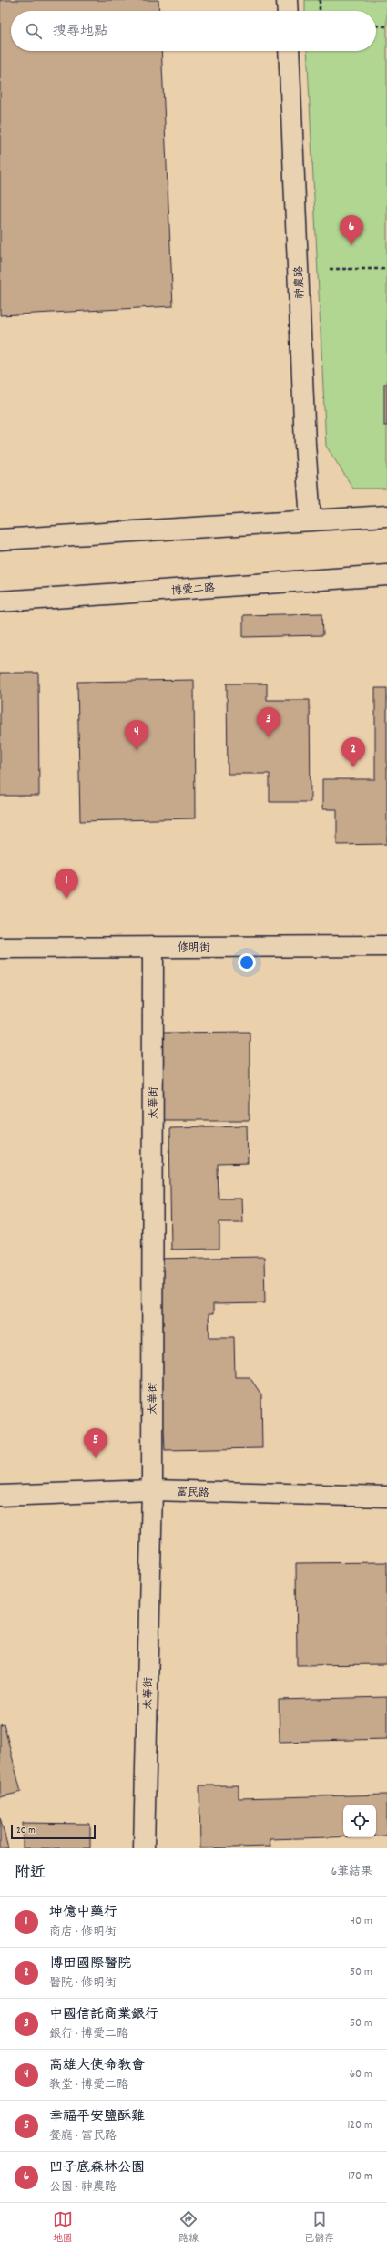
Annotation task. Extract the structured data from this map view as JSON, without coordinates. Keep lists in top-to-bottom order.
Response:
{
  "streets": {
    "street": [
      "神農路",
      "博愛二路",
      "修明街",
      "太華街",
      "富民路"
    ]
  },
  "crossings": [
    ["修明街", "太華街"],
    ["太華街", "富民路"]
  ],
  "scale_bar": "20 m",
  "page": {
    "search": "搜尋地點",
    "pins": [
      "6",
      "3",
      "4",
      "2",
      "1",
      "5"
    ],
    "scale": "20 m",
    "heading": ["附近", "6筆結果"],
    "list": [
      {
        "mark": "1",
        "name": "坤億中藥行",
        "note": "商店 · 修明街",
        "value": "40 m"
      },
      {
        "mark": "2",
        "name": "博田國際醫院",
        "note": "醫院 · 修明街",
        "value": "50 m"
      },
      {
        "mark": "3",
        "name": "中國信託商業銀行",
        "note": "銀行 · 博愛二路",
        "value": "50 m"
      },
      {
        "mark": "4",
        "name": "高雄大使命教會",
        "note": "教堂 · 博愛二路",
        "value": "60 m"
      },
      {
        "mark": "5",
        "name": "幸福平安鹽酥雞",
        "note": "餐廳 · 富民路",
        "value": "120 m"
      },
      {
        "mark": "6",
        "name": "凹子底森林公園",
        "note": "公園 · 神農路",
        "value": "170 m"
      }
    ],
    "nav": ["地圖", "路線", "已儲存"]
  }
}
